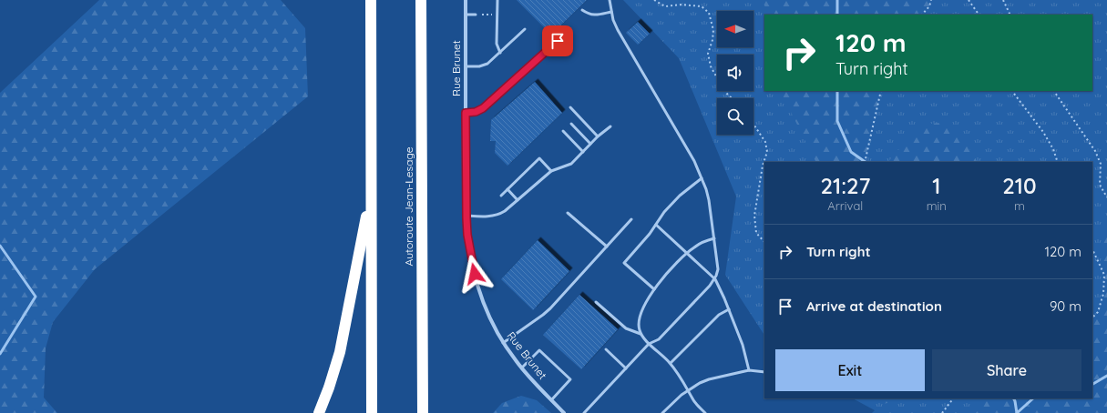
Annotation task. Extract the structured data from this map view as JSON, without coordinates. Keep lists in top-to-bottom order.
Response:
{
  "streets": {
    "highway": ["Autoroute Jean-Lesage"],
    "street": ["Rue Brunet"]
  },
  "north": "left",
  "page": {
    "turn": ["120 m", "Turn right"],
    "eta": [
      "21:27",
      "Arrival",
      "1",
      "min",
      "210",
      "m"
    ],
    "list": [
      {
        "name": "Turn right",
        "value": "120 m"
      },
      {
        "name": "Arrive at destination",
        "value": "90 m"
      }
    ],
    "buttons": ["Exit", "Share"]
  }
}
